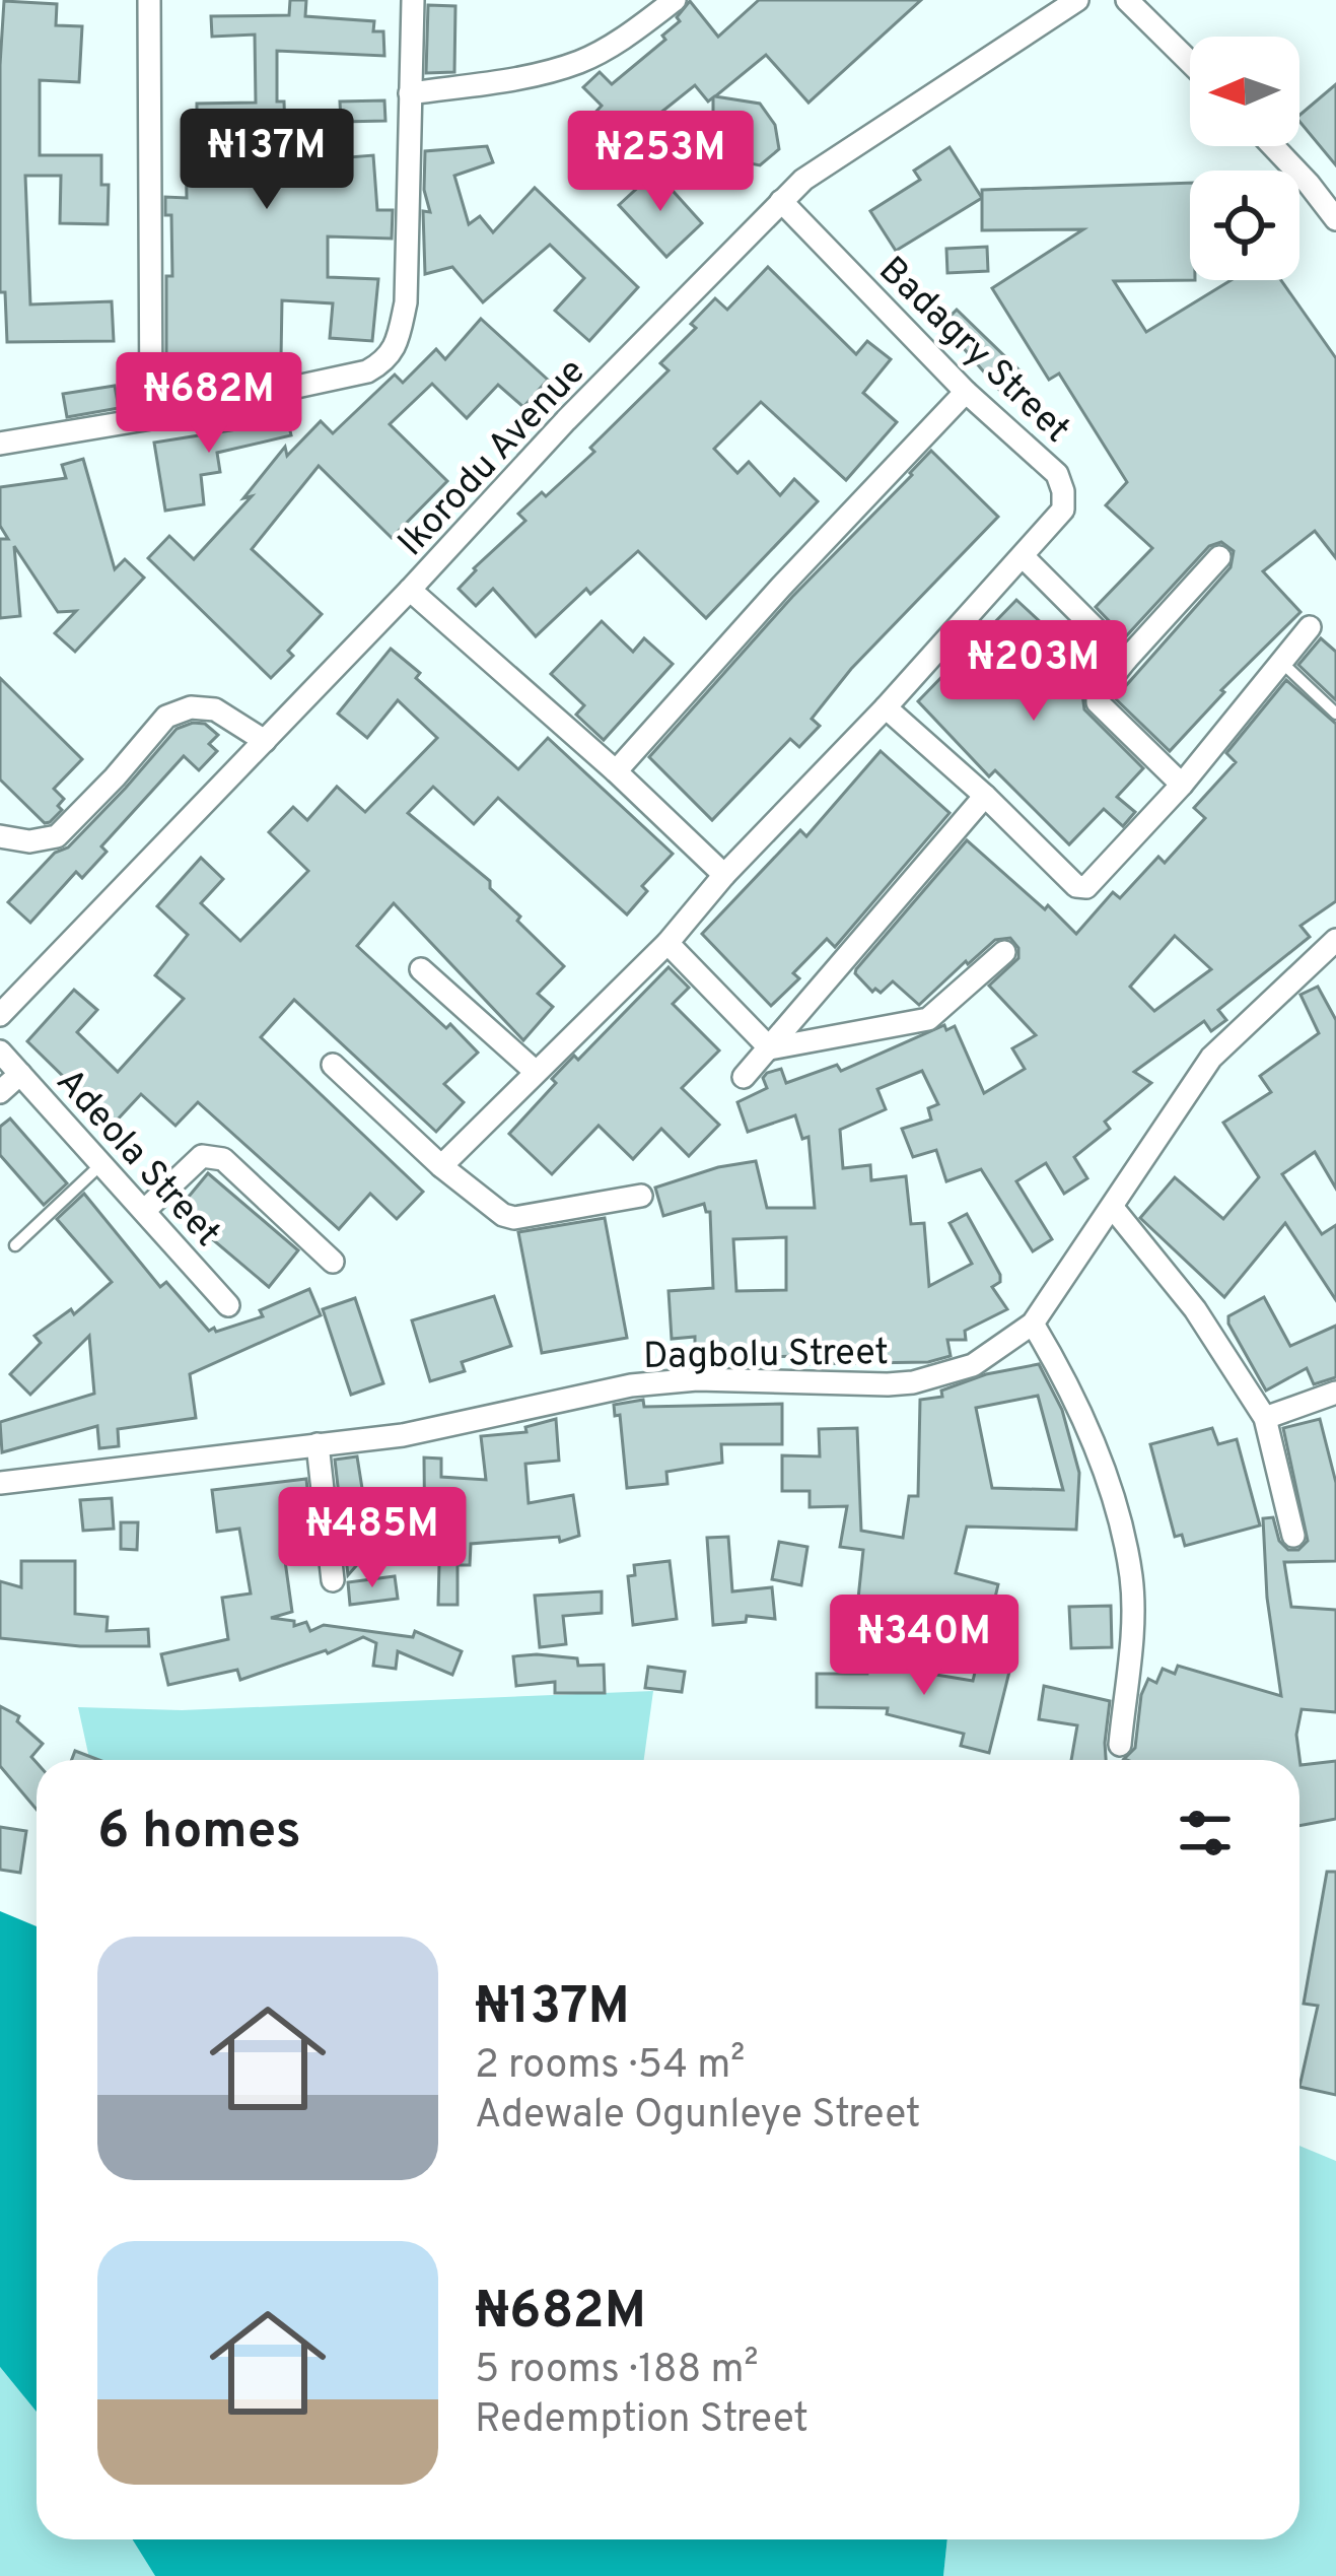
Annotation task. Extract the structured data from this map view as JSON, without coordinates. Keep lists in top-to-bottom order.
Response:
{
  "streets": {
    "street": [
      "Badagry Street",
      "Ikorodu Avenue",
      "Adeola Street",
      "Dagbolu Street"
    ]
  },
  "crossings": [
    ["Badagry Street", "Ikorodu Avenue"]
  ],
  "north": "left",
  "page": {
    "price": [
      "₦137M",
      "₦253M",
      "₦682M",
      "₦203M",
      "₦485M",
      "₦340M"
    ],
    "heading": "6 homes",
    "list": [
      {
        "name": "₦137M",
        "note": "2 rooms · 54 m² · Adewale Ogunleye Street"
      },
      {
        "name": "₦682M",
        "note": "5 rooms · 188 m² · Redemption Street"
      }
    ]
  }
}
